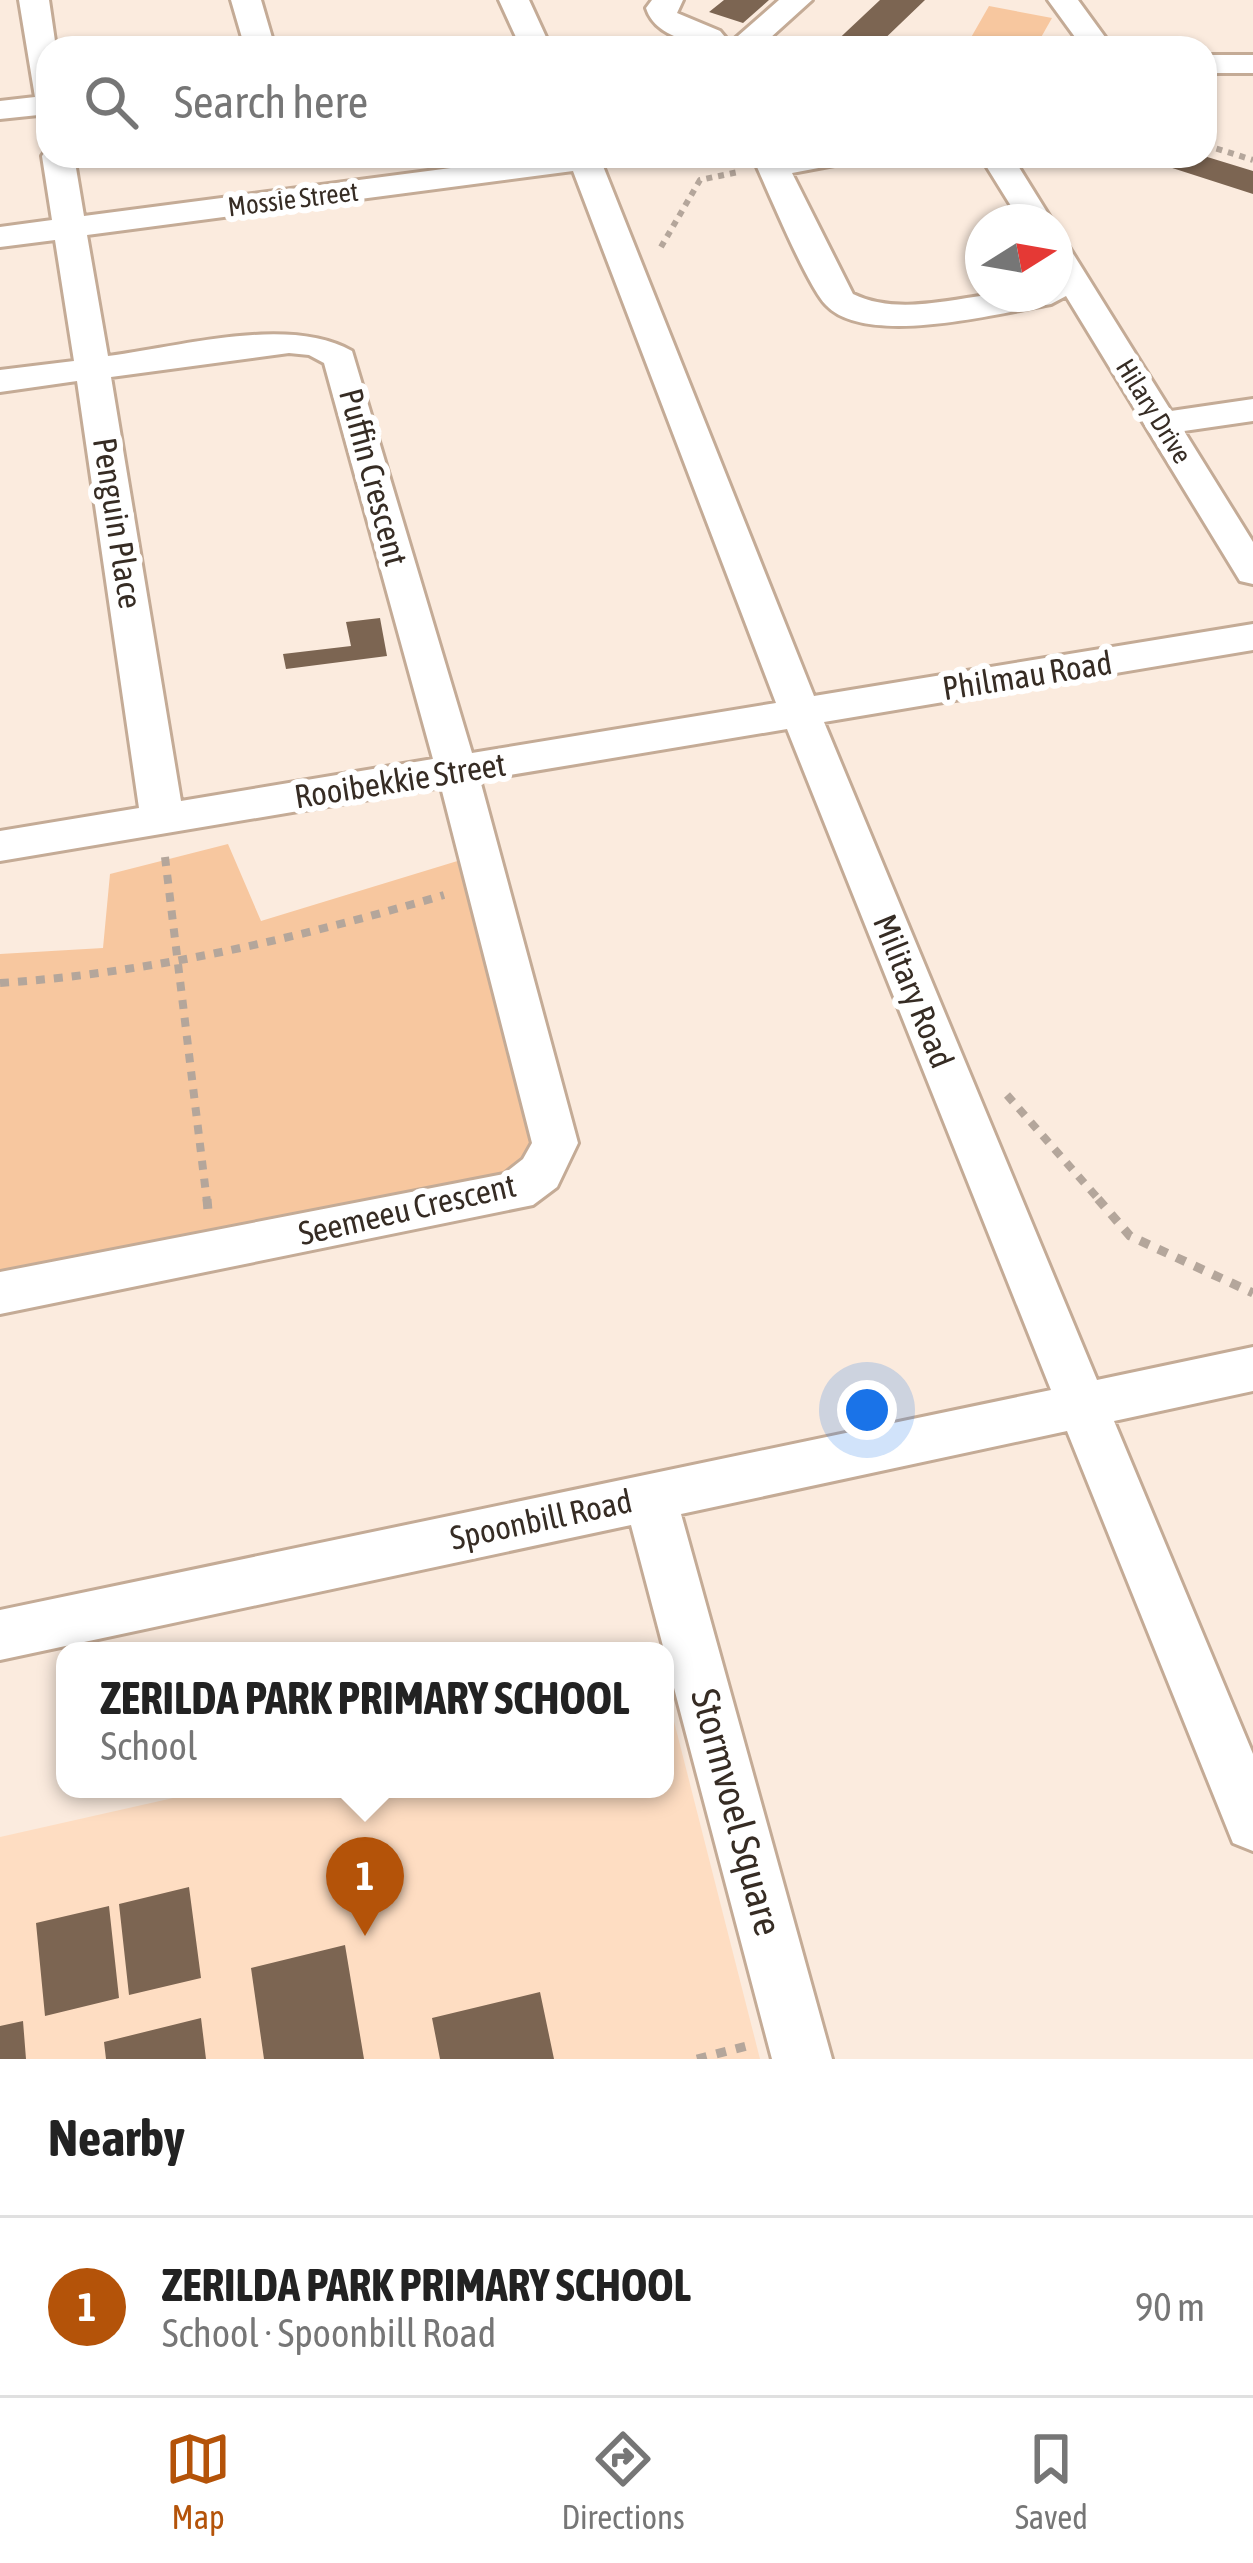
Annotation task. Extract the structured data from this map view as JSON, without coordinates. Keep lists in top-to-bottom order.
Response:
{
  "streets": {
    "street": [
      "Mossie Street",
      "Hilary Drive",
      "Puffin Crescent",
      "Penguin Place",
      "Philmau Road",
      "Rooibekkie Street",
      "Military Road",
      "Seemeeu Crescent",
      "Spoonbill Road",
      "Stormvoel Square"
    ]
  },
  "crossings": [
    ["Mossie Street", "Penguin Place"],
    ["Puffin Crescent", "Penguin Place"],
    ["Puffin Crescent", "Rooibekkie Street"],
    ["Puffin Crescent", "Seemeeu Crescent"],
    ["Penguin Place", "Rooibekkie Street"],
    ["Philmau Road", "Rooibekkie Street"],
    ["Philmau Road", "Military Road"],
    ["Rooibekkie Street", "Military Road"],
    ["Rooibekkie Street", "Seemeeu Crescent"],
    ["Military Road", "Spoonbill Road"],
    ["Spoonbill Road", "Stormvoel Square"]
  ],
  "north": "right",
  "page": {
    "search": "Search here",
    "popup": ["ZERILDA PARK PRIMARY SCHOOL", "School"],
    "pins": "1",
    "heading": "Nearby",
    "list": [
      {
        "mark": "1",
        "name": "ZERILDA PARK PRIMARY SCHOOL",
        "note": "School · Spoonbill Road",
        "value": "90 m"
      }
    ],
    "nav": ["Map", "Directions", "Saved"]
  }
}
